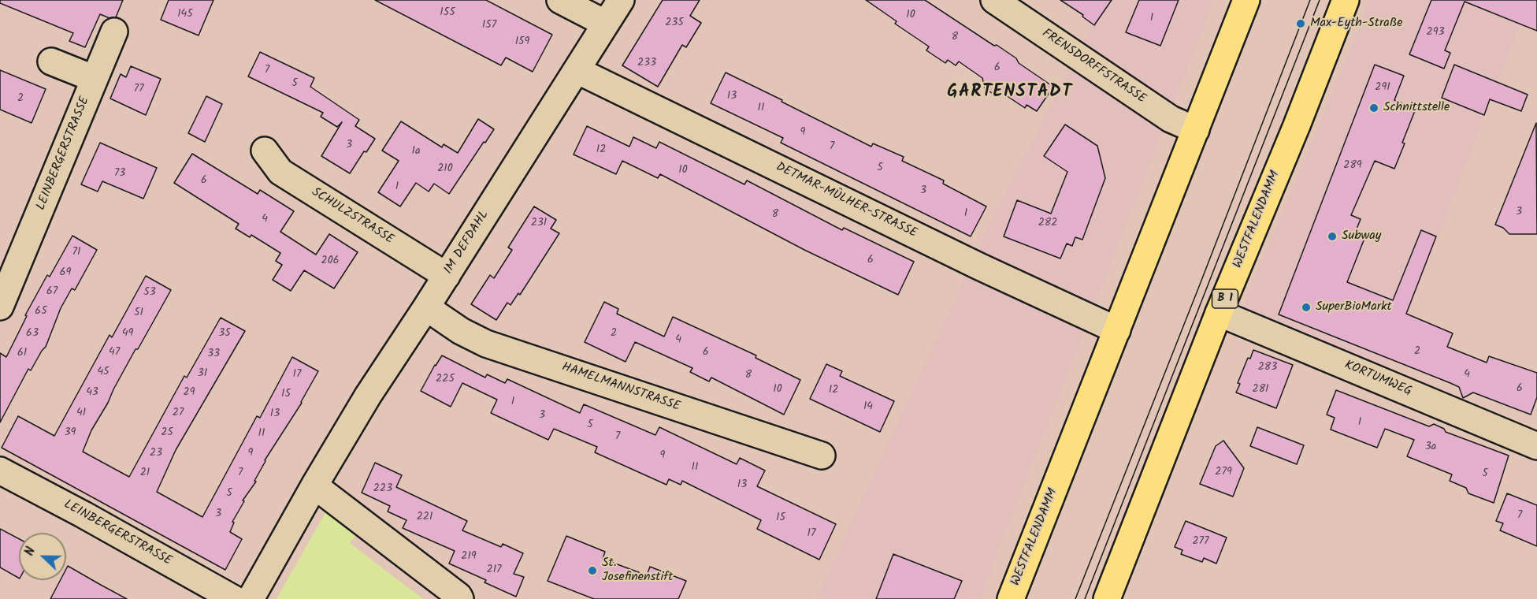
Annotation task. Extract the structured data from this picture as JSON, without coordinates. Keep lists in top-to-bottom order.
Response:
{
  "streets": {
    "main road": ["WESTFALENDAMM", "B 1"],
    "street": [
      "FRENSDORFFSTRASSE",
      "LEINBERGERSTRASSE",
      "DETMAR-MÜLHER-STRASSE",
      "SCHULZSTRASSE",
      "IM DEFDAHL",
      "KORTUMWEG",
      "HAMELMANNSTRASSE"
    ]
  },
  "crossings": [
    ["FRENSDORFFSTRASSE", "WESTFALENDAMM"],
    ["DETMAR-MÜLHER-STRASSE", "WESTFALENDAMM"],
    ["DETMAR-MÜLHER-STRASSE", "IM DEFDAHL"],
    ["SCHULZSTRASSE", "IM DEFDAHL"],
    ["WESTFALENDAMM", "KORTUMWEG"],
    ["IM DEFDAHL", "HAMELMANNSTRASSE"]
  ],
  "districts": ["GARTENSTADT"],
  "places": [
    "Max-Eyth-Straße",
    "Schnittstelle",
    "Subway",
    "SuperBioMarkt",
    "St. Josefinenstift"
  ],
  "house_numbers": [
    "155",
    "145",
    "10",
    "1",
    "235",
    "157",
    "293",
    "8",
    "159",
    "233",
    "6",
    "7",
    "5",
    "291",
    "77",
    "13",
    "2",
    "11",
    "9",
    "3",
    "7",
    "12",
    "1a",
    "289",
    "5",
    "210",
    "10",
    "73",
    "6",
    "1",
    "3",
    "3",
    "1",
    "8",
    "4",
    "231",
    "282",
    "71",
    "6",
    "206",
    "69",
    "67",
    "53",
    "65",
    "51",
    "63",
    "49",
    "35",
    "2",
    "4",
    "2",
    "47",
    "6",
    "61",
    "33",
    "283",
    "45",
    "31",
    "17",
    "4",
    "8",
    "225",
    "6",
    "10",
    "281",
    "12",
    "43",
    "29",
    "15",
    "1",
    "14",
    "41",
    "27",
    "13",
    "3",
    "1",
    "5",
    "39",
    "25",
    "11",
    "7",
    "3a",
    "23",
    "9",
    "9",
    "11",
    "279",
    "21",
    "7",
    "5",
    "13",
    "223",
    "5",
    "3",
    "7",
    "221",
    "15",
    "17",
    "277",
    "219",
    "217"
  ],
  "north": "left"
}
